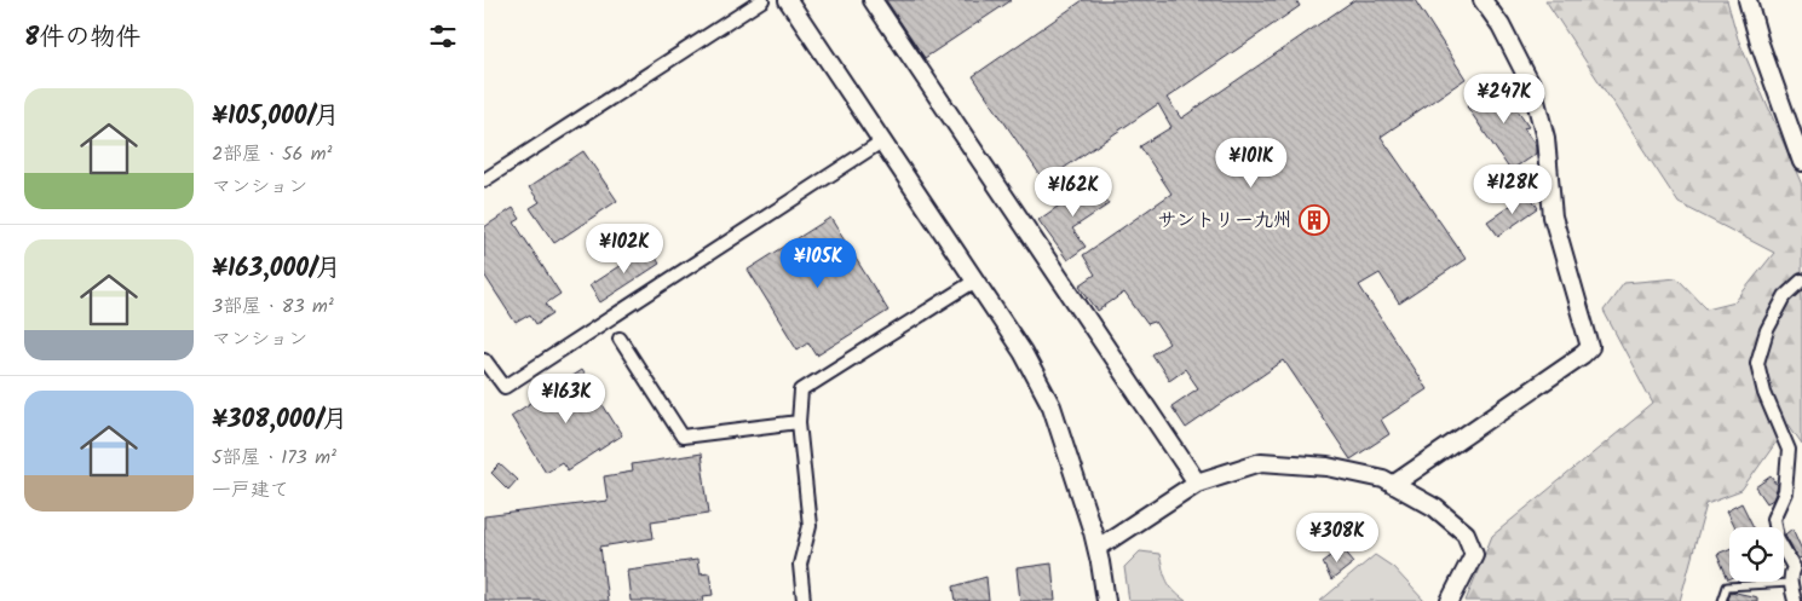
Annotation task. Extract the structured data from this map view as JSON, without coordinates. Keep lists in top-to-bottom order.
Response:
{
  "places": {
    "building": ["サントリー九州"]
  },
  "page": {
    "heading": "8件の物件",
    "list": [
      {
        "name": "¥105,000/月",
        "note": "2部屋 · 56 m² · マンション"
      },
      {
        "name": "¥163,000/月",
        "note": "3部屋 · 83 m² · マンション"
      },
      {
        "name": "¥308,000/月",
        "note": "5部屋 · 173 m² · 一戸建て"
      }
    ],
    "price": [
      "¥247K",
      "¥101K",
      "¥128K",
      "¥162K",
      "¥102K",
      "¥105K",
      "¥163K",
      "¥308K"
    ]
  }
}
